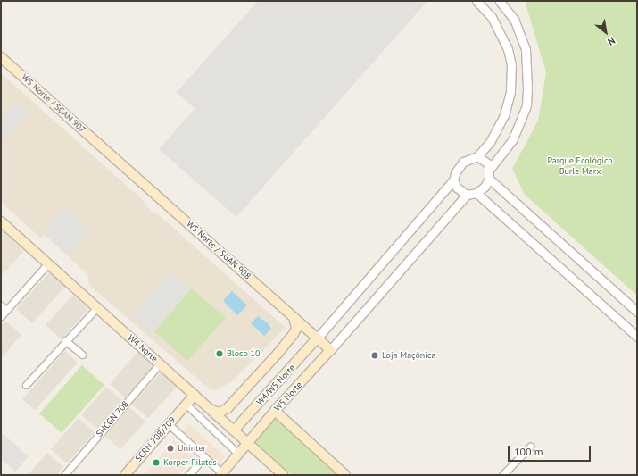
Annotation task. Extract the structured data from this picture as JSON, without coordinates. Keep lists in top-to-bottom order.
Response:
{
  "streets": {
    "main road": [
      "W5 Norte / SGAN 907",
      "W5 Norte / SGAN 908",
      "W4 Norte",
      "W4/W5 Norte",
      "W5 Norte",
      "SCRN 708/709"
    ],
    "street": ["SHCGN 708"]
  },
  "crossings": [
    ["W5 Norte / SGAN 907", "W5 Norte / SGAN 908"],
    ["W5 Norte / SGAN 908", "W4/W5 Norte"],
    ["W5 Norte / SGAN 908", "W5 Norte"],
    ["W4 Norte", "W4/W5 Norte"],
    ["W4 Norte", "W5 Norte"],
    ["W4 Norte", "SHCGN 708"],
    ["W4 Norte", "SCRN 708/709"]
  ],
  "parks": ["Parque Ecológico Burle Marx"],
  "places": [
    "Bloco 10",
    "Loja Maçônica",
    "Uninter",
    "Korper Pilates"
  ],
  "scale_bar": "100 m",
  "north": "bottom right"
}
